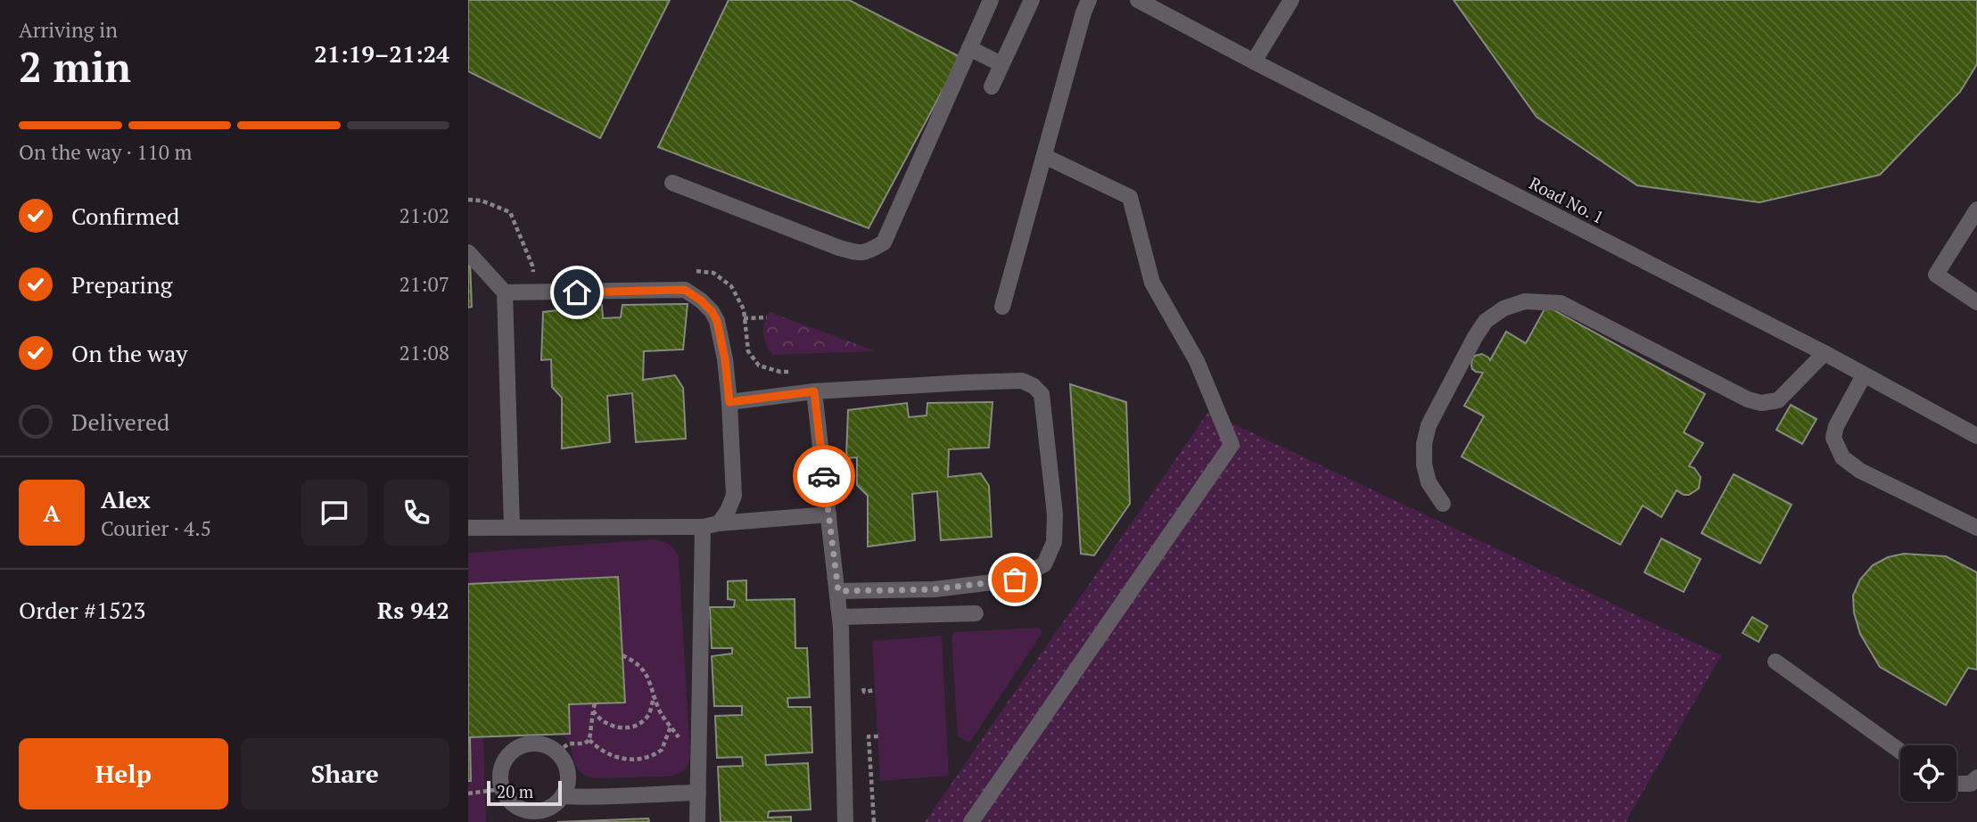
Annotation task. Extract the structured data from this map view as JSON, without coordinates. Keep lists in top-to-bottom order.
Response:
{
  "streets": {
    "street": ["Road No. 1"]
  },
  "scale_bar": "20 m",
  "page": {
    "heading": ["2 min", "Arriving in", "21:19–21:24"],
    "panel": [
      "Alex",
      "Courier · 4.5",
      "Order #1523",
      "Rs 942"
    ],
    "bar": "On the way · 110 m",
    "list": [
      ["Confirmed", "21:02"],
      ["Preparing", "21:07"],
      ["On the way", "21:08"],
      "Delivered"
    ],
    "round": "A",
    "buttons": ["Help", "Share"],
    "scale": "20 m"
  }
}
